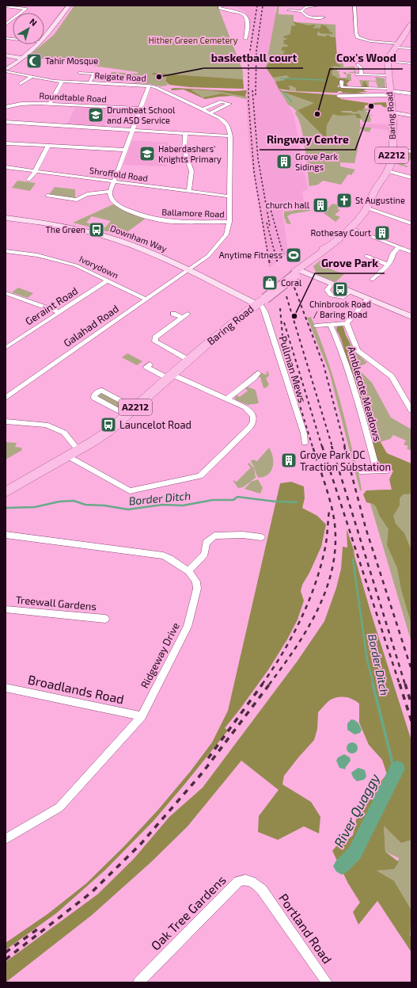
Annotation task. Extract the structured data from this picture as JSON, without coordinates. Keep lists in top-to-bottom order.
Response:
{
  "streets": {
    "main road": ["Baring Road", "A2212"],
    "street": [
      "Reigate Road",
      "Roundtable Road",
      "Shroffold Road",
      "Ballamore Road",
      "Downham Way",
      "Ivorydown",
      "Geraint Road",
      "Galahad Road",
      "Pullman Mews",
      "Amblecote Meadows",
      "Treewall Gardens",
      "Ridgeway Drive",
      "Broadlands Road",
      "Oak Tree Gardens",
      "Portland Road"
    ]
  },
  "crossings": [
    ["Reigate Road", "Shroffold Road"],
    ["Reigate Road", "Ballamore Road"],
    ["Reigate Road", "Downham Way"],
    ["Reigate Road", "Galahad Road"],
    ["Baring Road", "A2212"],
    ["Baring Road", "Downham Way"],
    ["Baring Road", "Pullman Mews"],
    ["Downham Way", "Galahad Road"],
    ["Downham Way", "Pullman Mews"],
    ["Ivorydown", "Geraint Road"],
    ["Ivorydown", "Galahad Road"],
    ["Ridgeway Drive", "Broadlands Road"],
    ["Oak Tree Gardens", "Portland Road"]
  ],
  "water": ["Border Ditch", "River Quaggy"],
  "parks": ["Hither Green Cemetery"],
  "places": {
    "mosque": ["Tahir Mosque"],
    "other": [
      "basketball court",
      "Ringway Centre",
      "Cox's Wood",
      "Grove Park"
    ],
    "school or university": ["Drumbeat School and ASD Service", "Haberdashers' Knights Primary"],
    "building": [
      "Grove Park Sidings",
      "church hall",
      "Rothesay Court",
      "Grove Park DC Traction Substation"
    ],
    "church": ["St Augustine"],
    "bus stop": ["The Green", "Chinbrook Road / Baring Road", "Launcelot Road"],
    "sports": ["Anytime Fitness"],
    "shop": ["Coral"]
  },
  "north": "top right"
}
